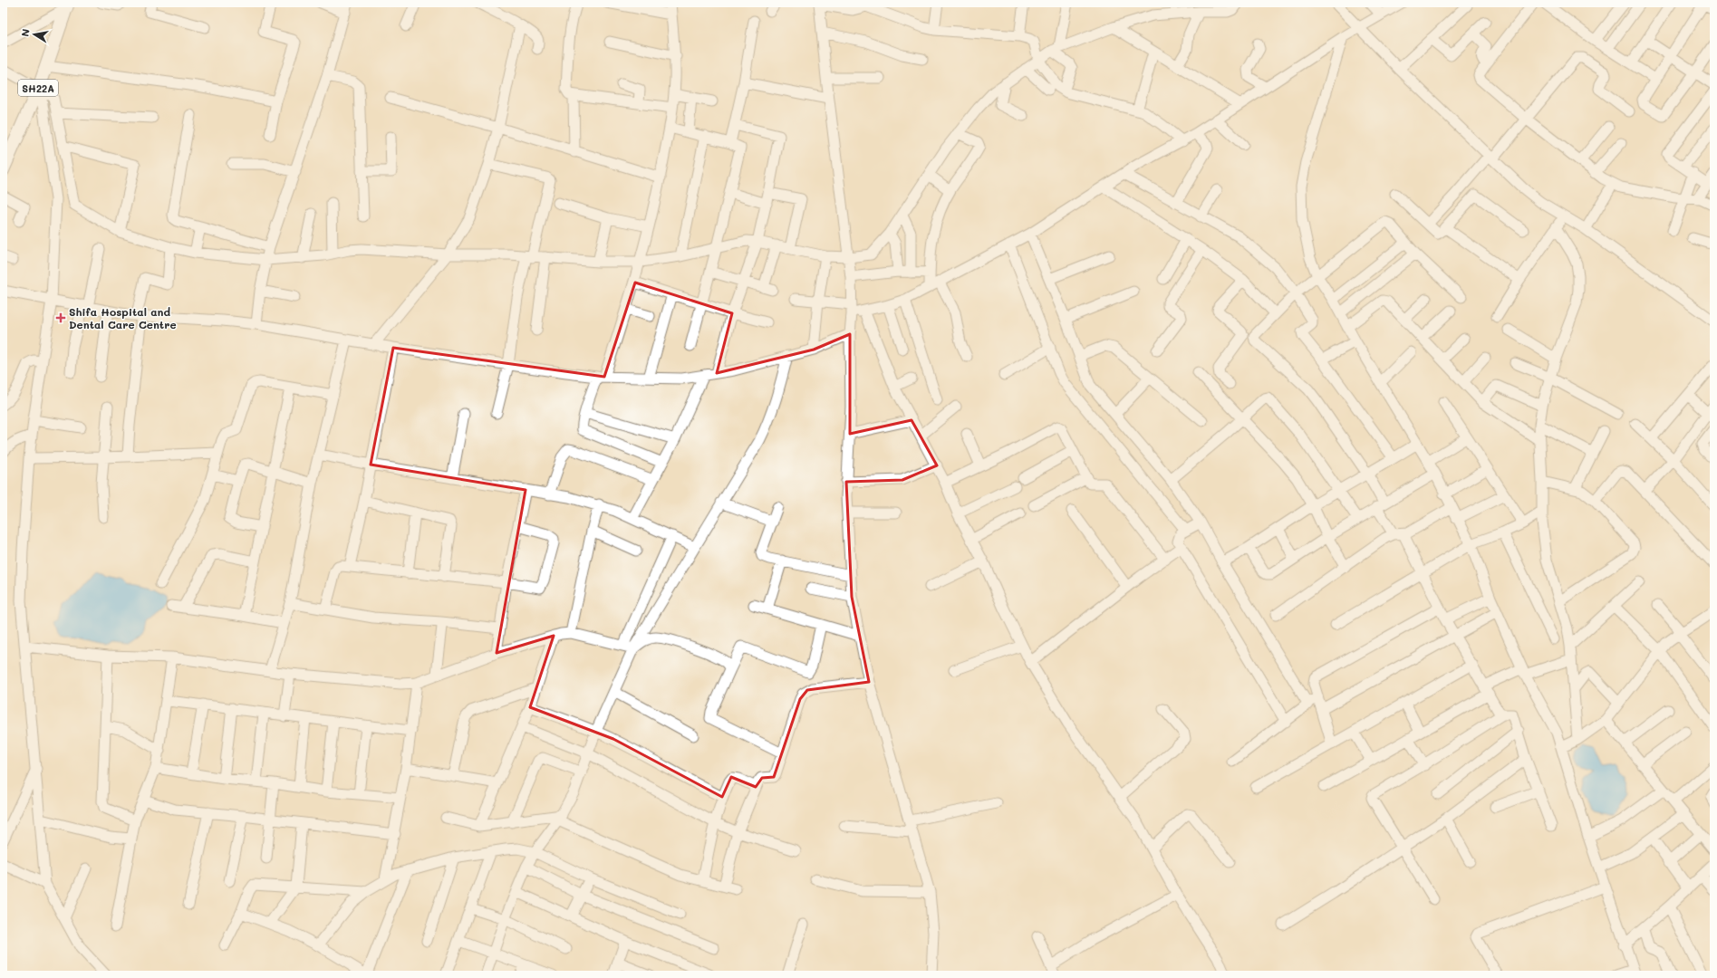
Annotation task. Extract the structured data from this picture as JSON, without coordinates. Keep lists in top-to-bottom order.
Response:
{
  "streets": {
    "main road": ["SH22A"]
  },
  "places": {
    "health": ["Shifa Hospital and Dental Care Centre"]
  },
  "north": "left"
}
